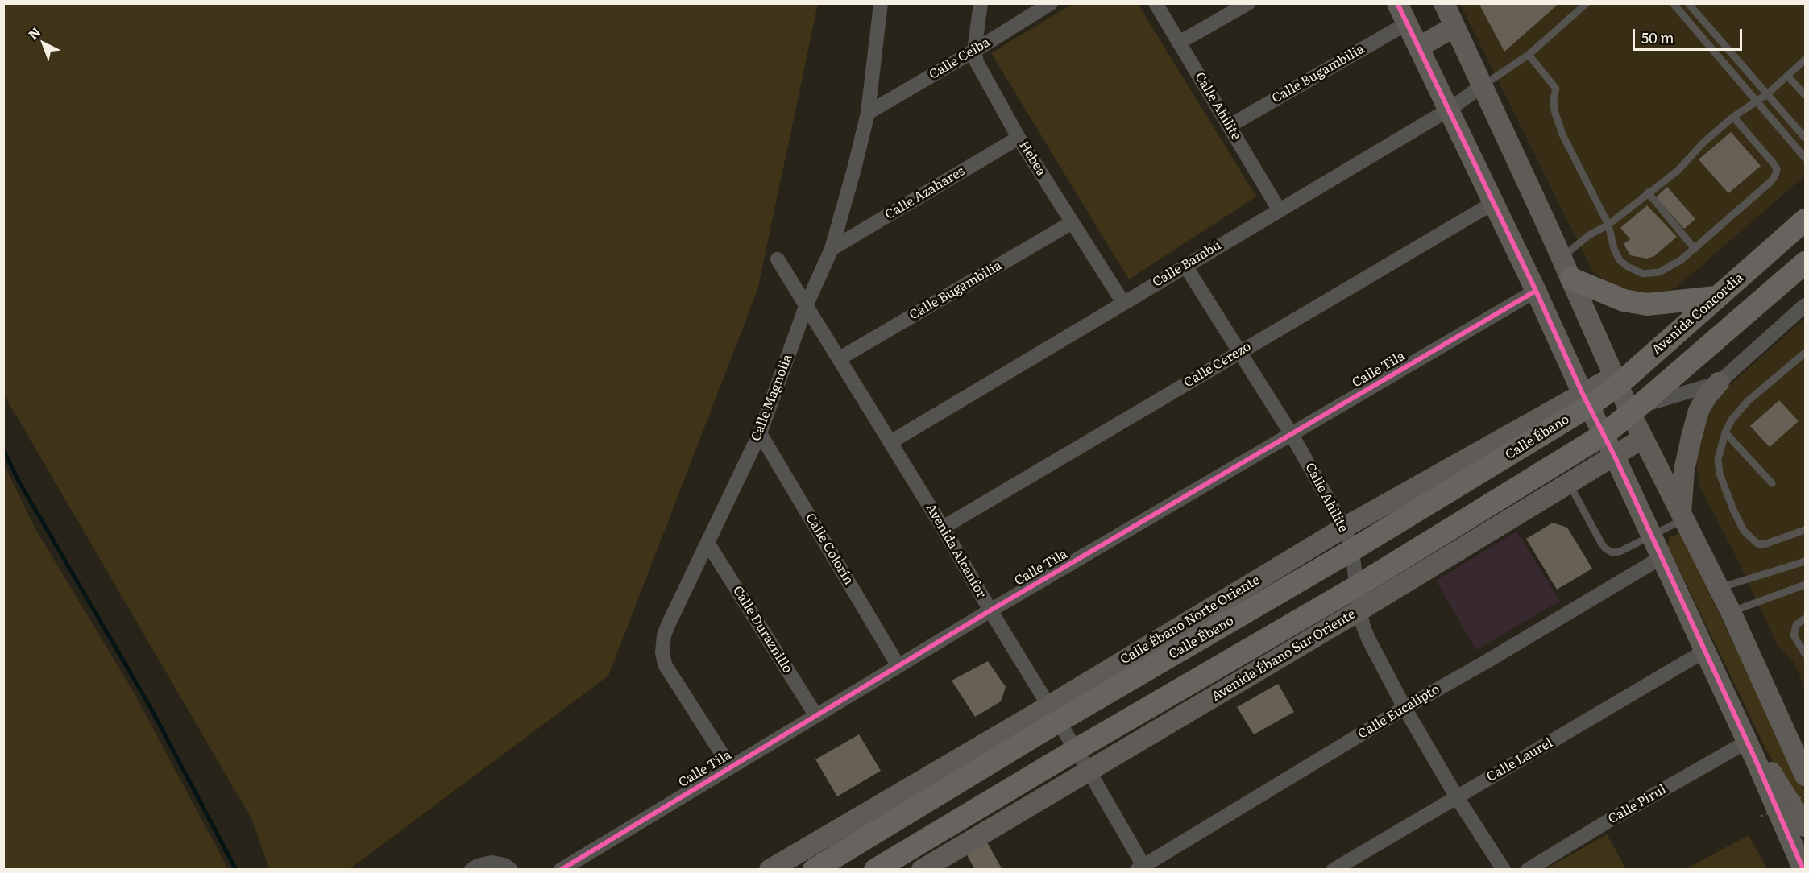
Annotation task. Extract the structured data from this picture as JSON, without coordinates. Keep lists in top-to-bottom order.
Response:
{
  "streets": {
    "main road": ["Avenida Concordia", "Calle Ébano"],
    "street": [
      "Calle Ceiba",
      "Calle Bugambilia",
      "Calle Ahilite",
      "Hebea",
      "Calle Azahares",
      "Calle Bambú",
      "Calle Cerezo",
      "Calle Tila",
      "Calle Magnolia",
      "Calle Colorín",
      "Avenida Alcanfor",
      "Calle Ébano Norte Oriente",
      "Calle Duraznillo",
      "Avenida Ébano Sur Oriente",
      "Calle Eucalipto",
      "Calle Laurel",
      "Calle Pirul"
    ]
  },
  "crossings": [
    ["Calle Ceiba", "Hebea"],
    ["Calle Ceiba", "Calle Magnolia"],
    ["Calle Bugambilia", "Calle Ahilite"],
    ["Calle Bugambilia", "Hebea"],
    ["Calle Bugambilia", "Avenida Alcanfor"],
    ["Calle Ahilite", "Calle Bambú"],
    ["Calle Ahilite", "Calle Cerezo"],
    ["Calle Ahilite", "Calle Tila"],
    ["Calle Ahilite", "Calle Ébano"],
    ["Calle Ahilite", "Calle Ébano Norte Oriente"],
    ["Calle Ahilite", "Avenida Ébano Sur Oriente"],
    ["Calle Ahilite", "Calle Eucalipto"],
    ["Calle Ahilite", "Calle Laurel"],
    ["Hebea", "Calle Azahares"],
    ["Hebea", "Calle Bambú"],
    ["Calle Azahares", "Calle Magnolia"],
    ["Calle Bambú", "Avenida Alcanfor"],
    ["Avenida Concordia", "Calle Ébano"],
    ["Avenida Concordia", "Calle Ébano Norte Oriente"],
    ["Calle Cerezo", "Avenida Alcanfor"],
    ["Calle Tila", "Calle Magnolia"],
    ["Calle Tila", "Calle Colorín"],
    ["Calle Tila", "Avenida Alcanfor"],
    ["Calle Tila", "Calle Duraznillo"],
    ["Calle Magnolia", "Calle Colorín"],
    ["Calle Magnolia", "Avenida Alcanfor"],
    ["Calle Magnolia", "Calle Duraznillo"],
    ["Calle Ébano", "Avenida Alcanfor"],
    ["Calle Ébano", "Calle Ébano Norte Oriente"],
    ["Avenida Alcanfor", "Calle Ébano Norte Oriente"],
    ["Avenida Alcanfor", "Avenida Ébano Sur Oriente"],
    ["Avenida Alcanfor", "Calle Eucalipto"]
  ],
  "scale_bar": "50 m",
  "north": "top left"
}
